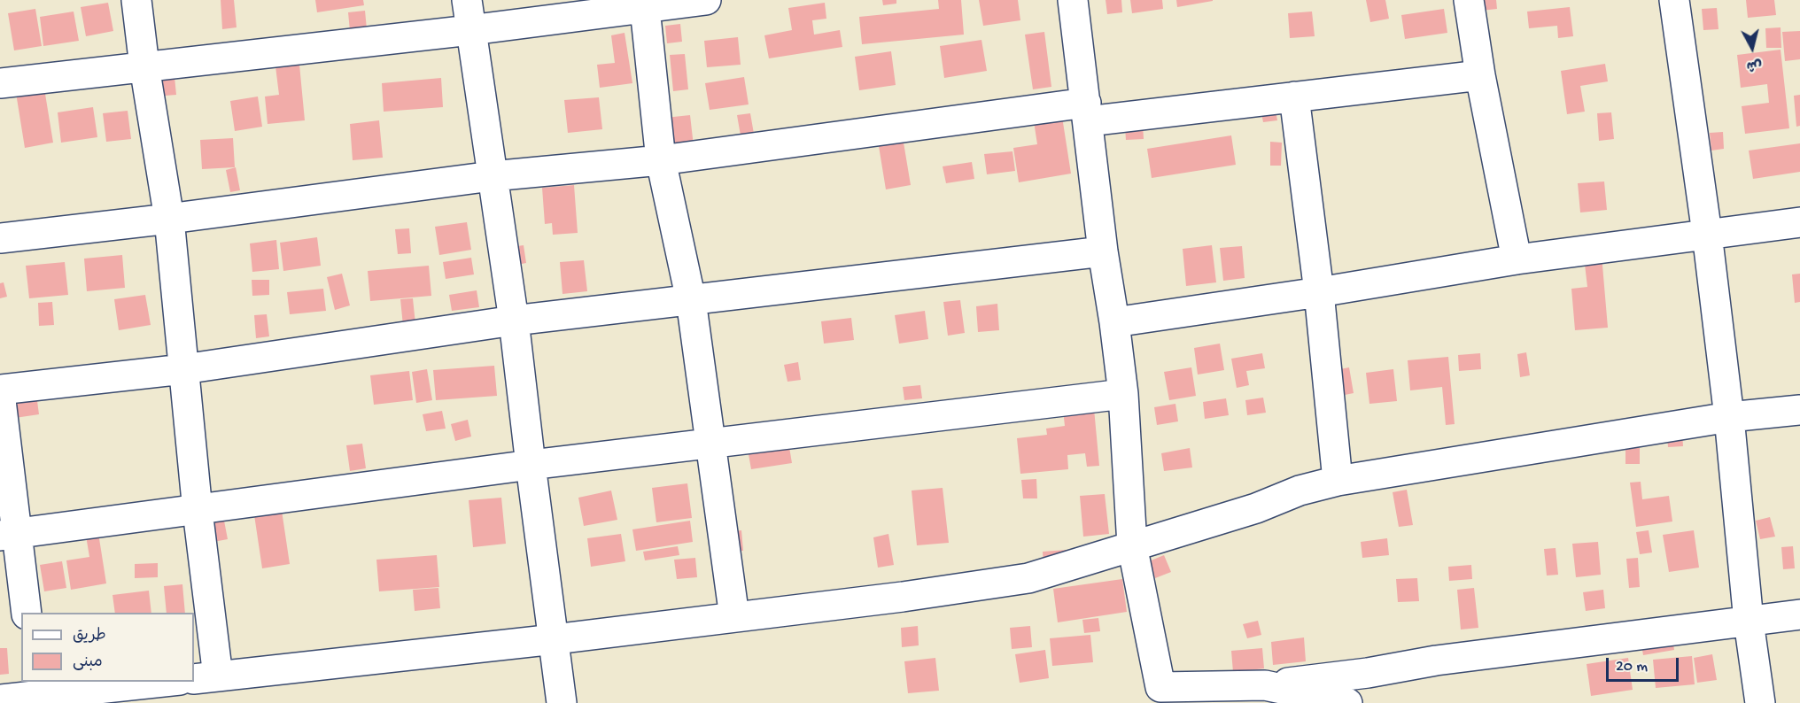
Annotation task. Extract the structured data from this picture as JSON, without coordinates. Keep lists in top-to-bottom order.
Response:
{
  "legend": ["طريق", "مبنى"],
  "scale_bar": "20 m",
  "north": "bottom"
}
